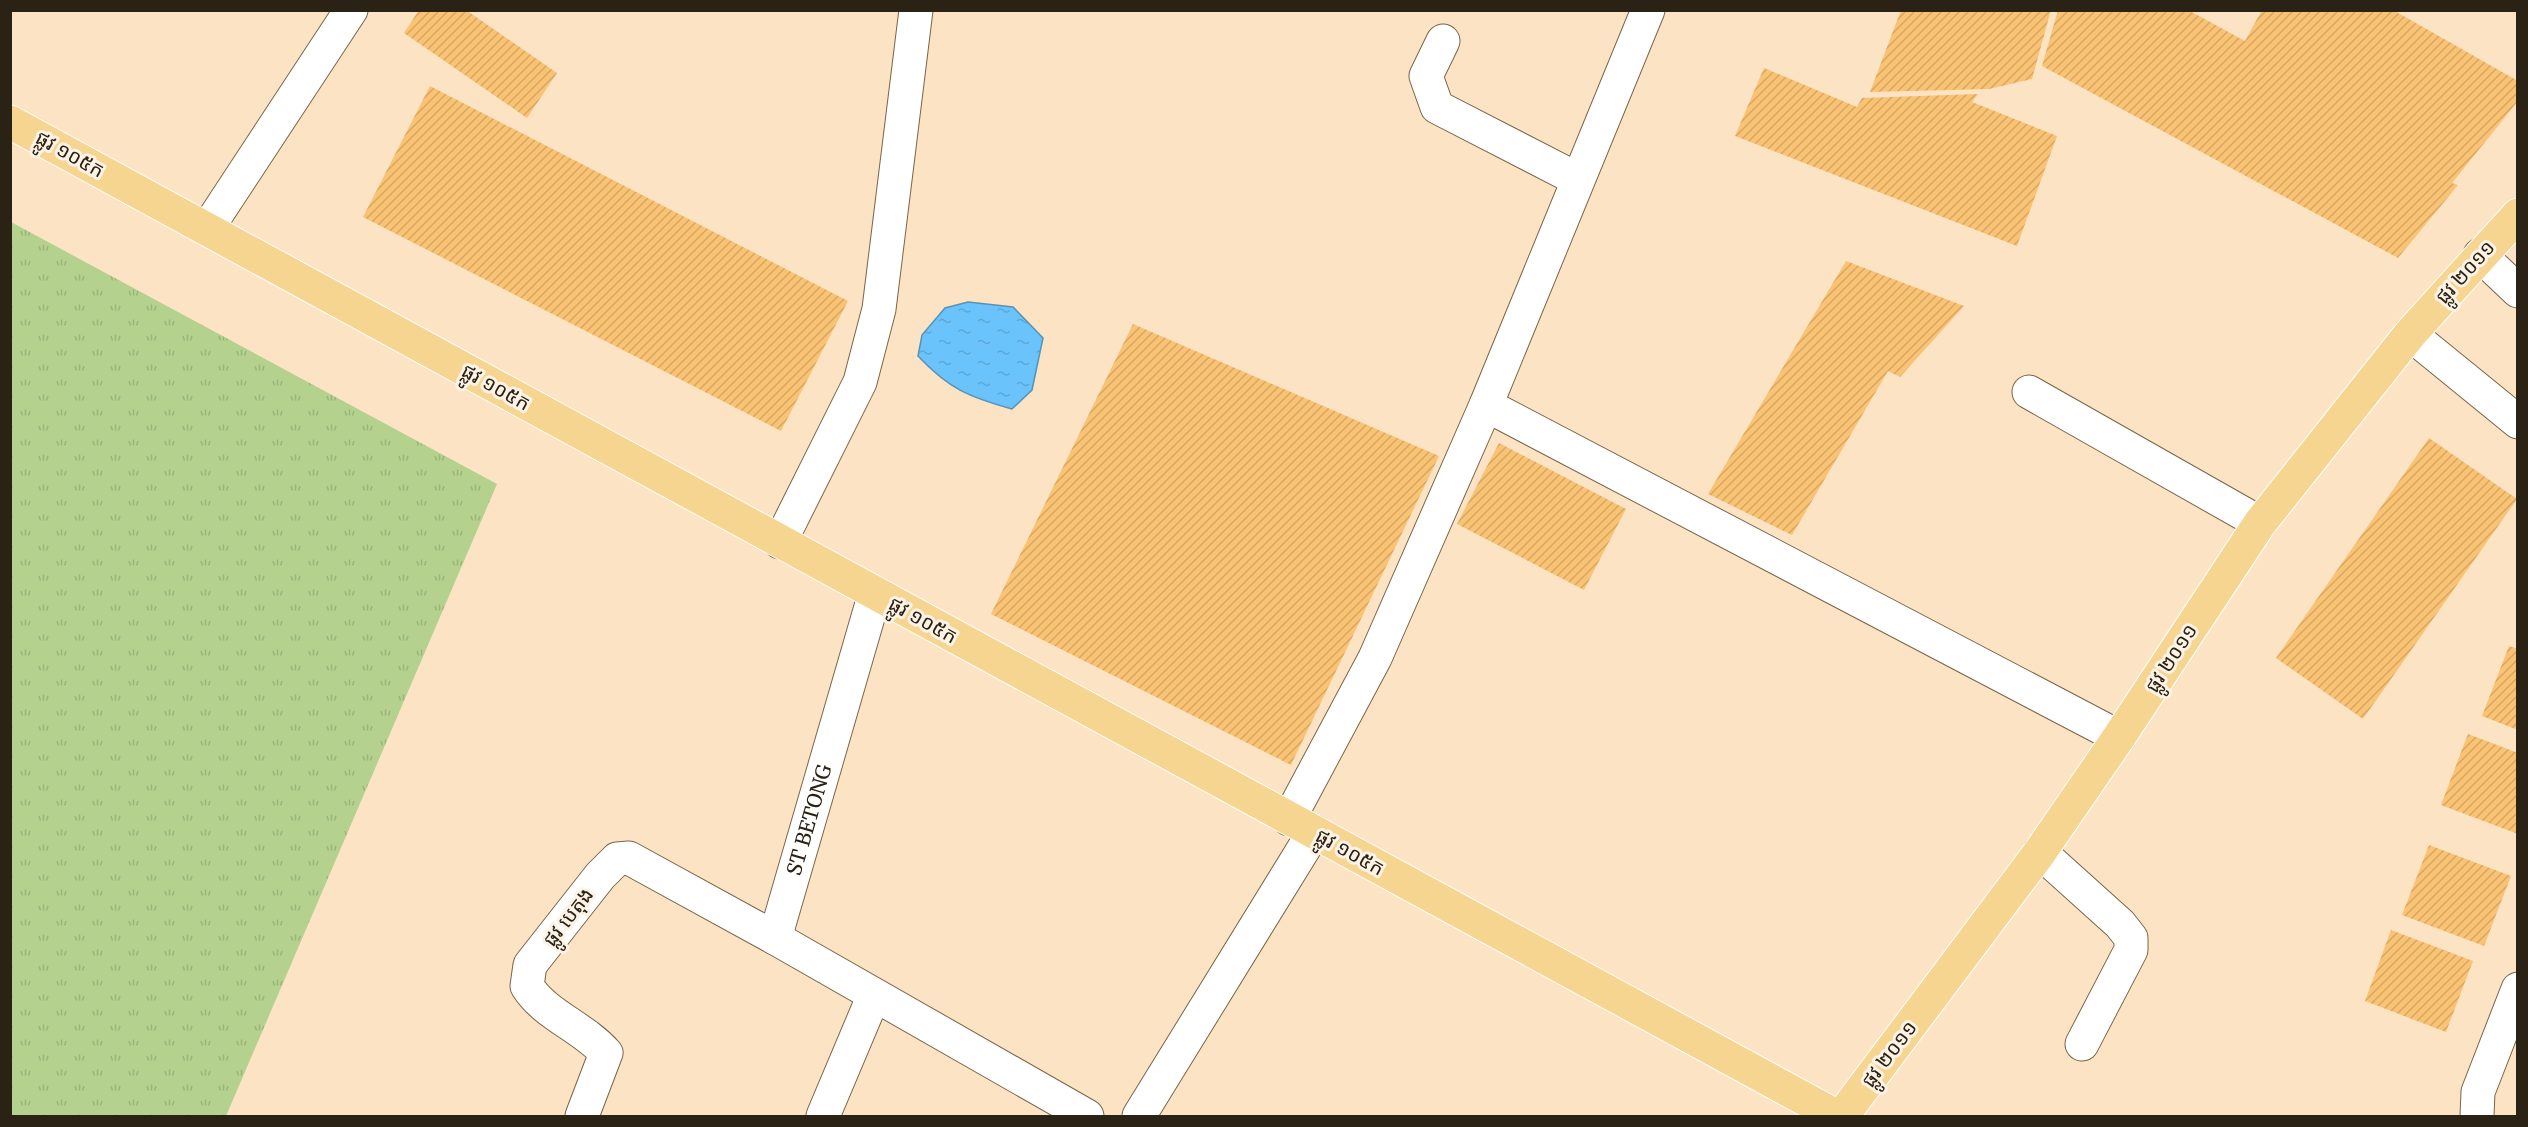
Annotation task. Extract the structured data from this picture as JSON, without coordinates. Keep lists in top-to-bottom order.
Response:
{
  "streets": {
    "main road": ["ផ្លូវ ១០៥ក", "ផ្លូវ ២០១១"],
    "street": ["ST BETONG", "ផ្លូវ បេតុង"]
  },
  "crossings": [
    ["ផ្លូវ ១០៥ក", "ST BETONG"],
    ["ST BETONG", "ផ្លូវ បេតុង"]
  ]
}
